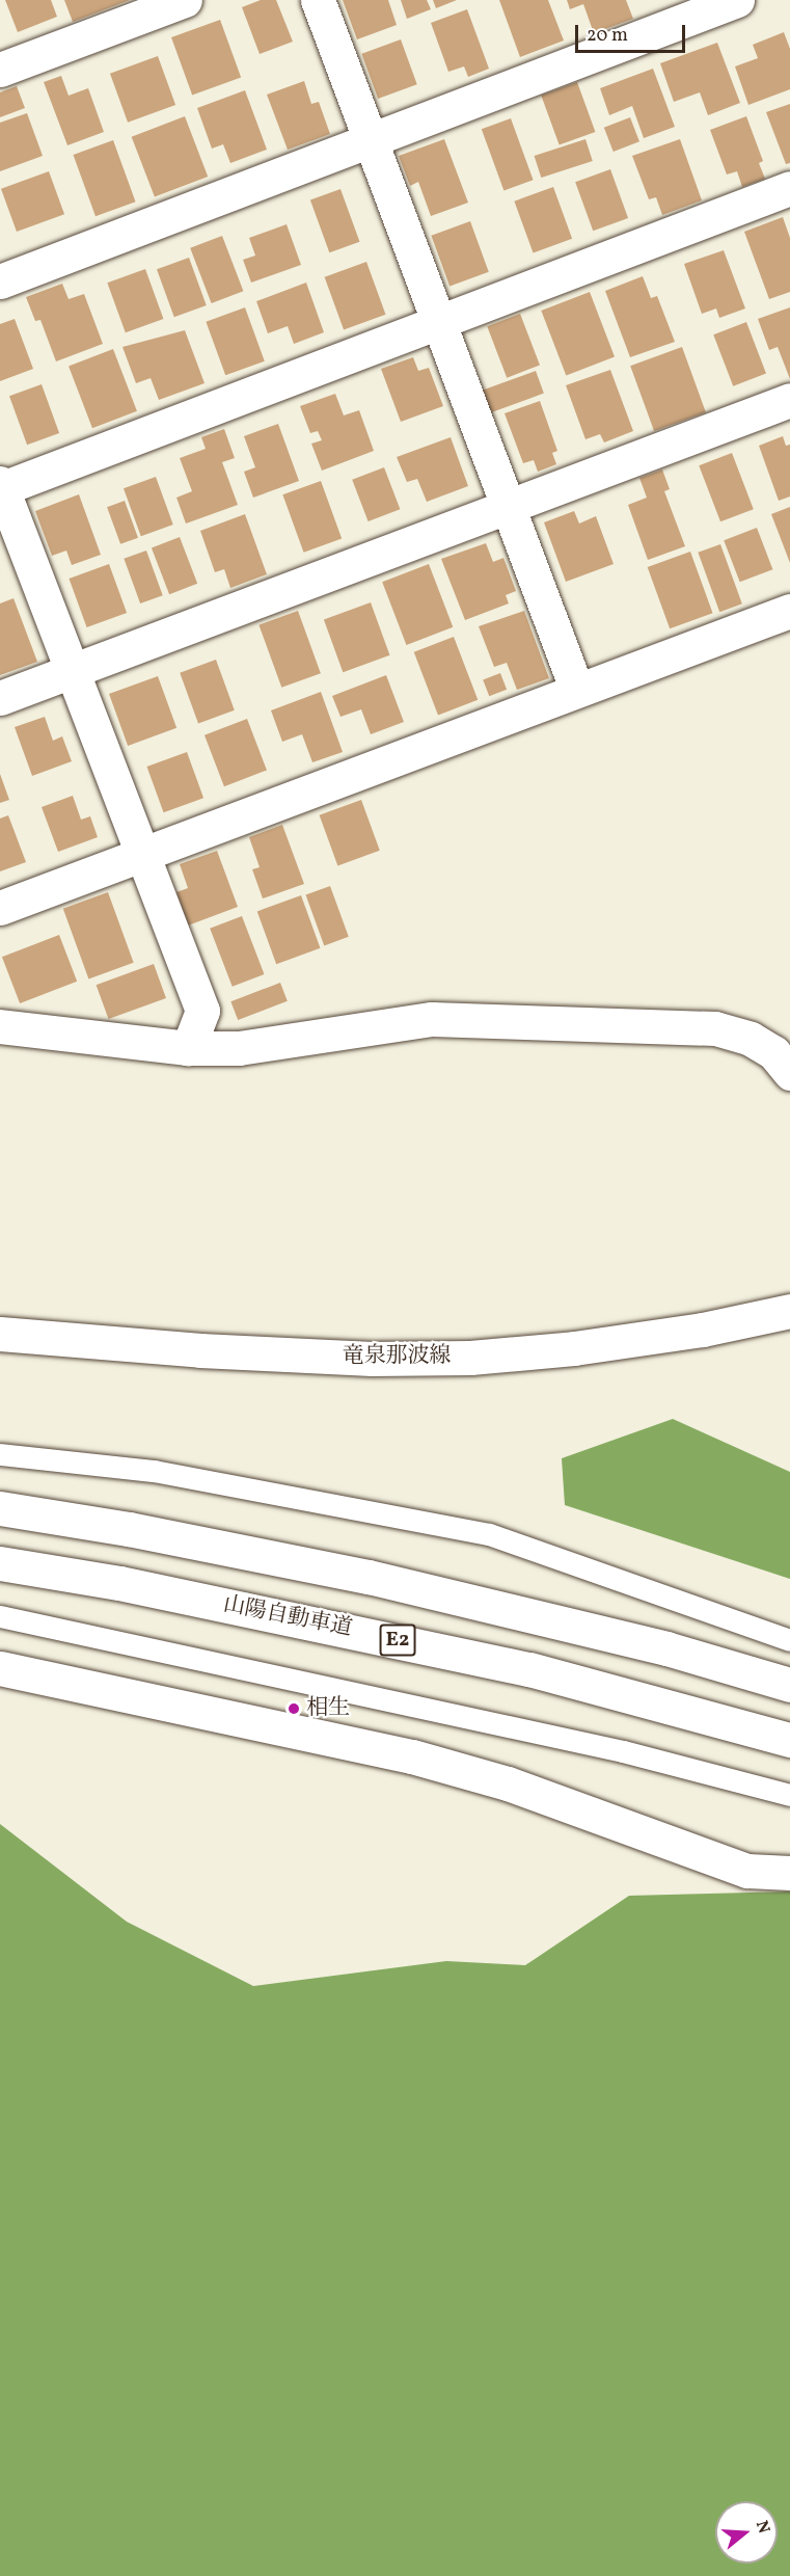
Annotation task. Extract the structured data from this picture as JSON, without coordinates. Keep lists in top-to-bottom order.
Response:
{
  "streets": {
    "main road": ["竜泉那波線", "山陽自動車道", "E2"]
  },
  "places": ["相生"],
  "scale_bar": "20 m",
  "north": "right"
}
